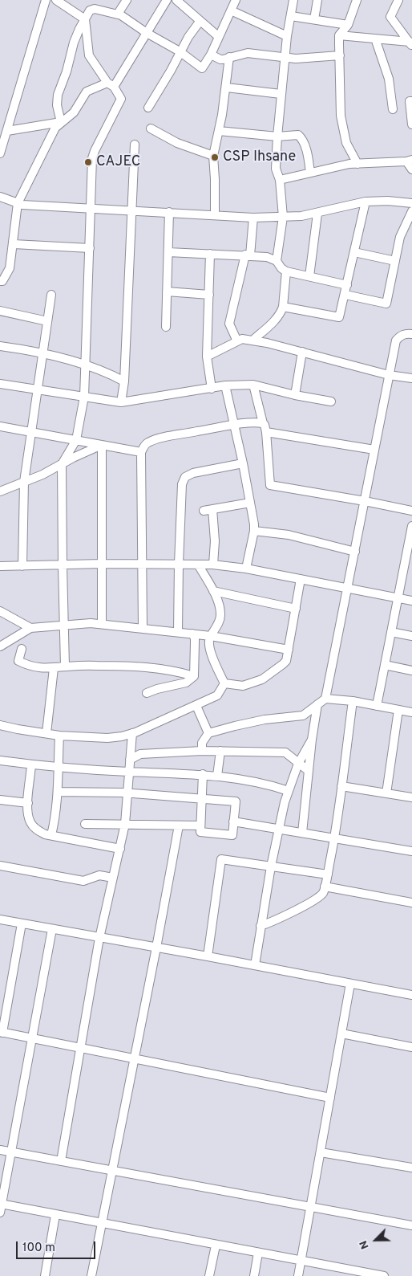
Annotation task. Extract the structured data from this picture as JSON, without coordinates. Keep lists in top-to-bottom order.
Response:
{
  "places": ["CSP Ihsane", "CAJEC"],
  "scale_bar": "100 m",
  "north": "bottom left"
}
